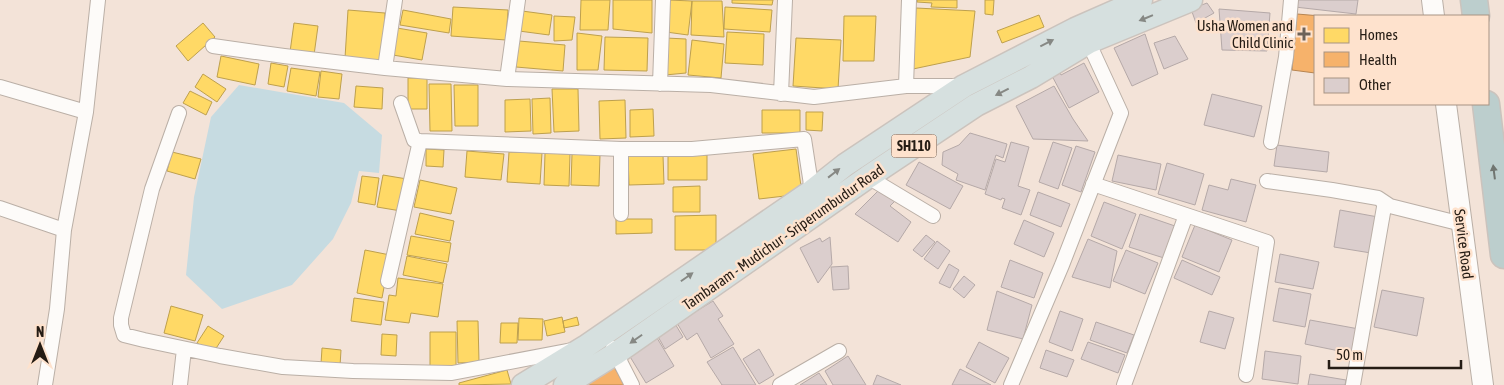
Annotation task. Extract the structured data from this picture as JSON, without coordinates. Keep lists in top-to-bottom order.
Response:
{
  "streets": {
    "main road": ["SH110", "Tambaram - Mudichur - Sriperumbudur Road"],
    "street": ["Service Road"]
  },
  "places": {
    "health": ["Usha Women and Child Clinic"]
  },
  "legend": ["Homes", "Health", "Other"],
  "scale_bar": "50 m",
  "north": "top"
}
